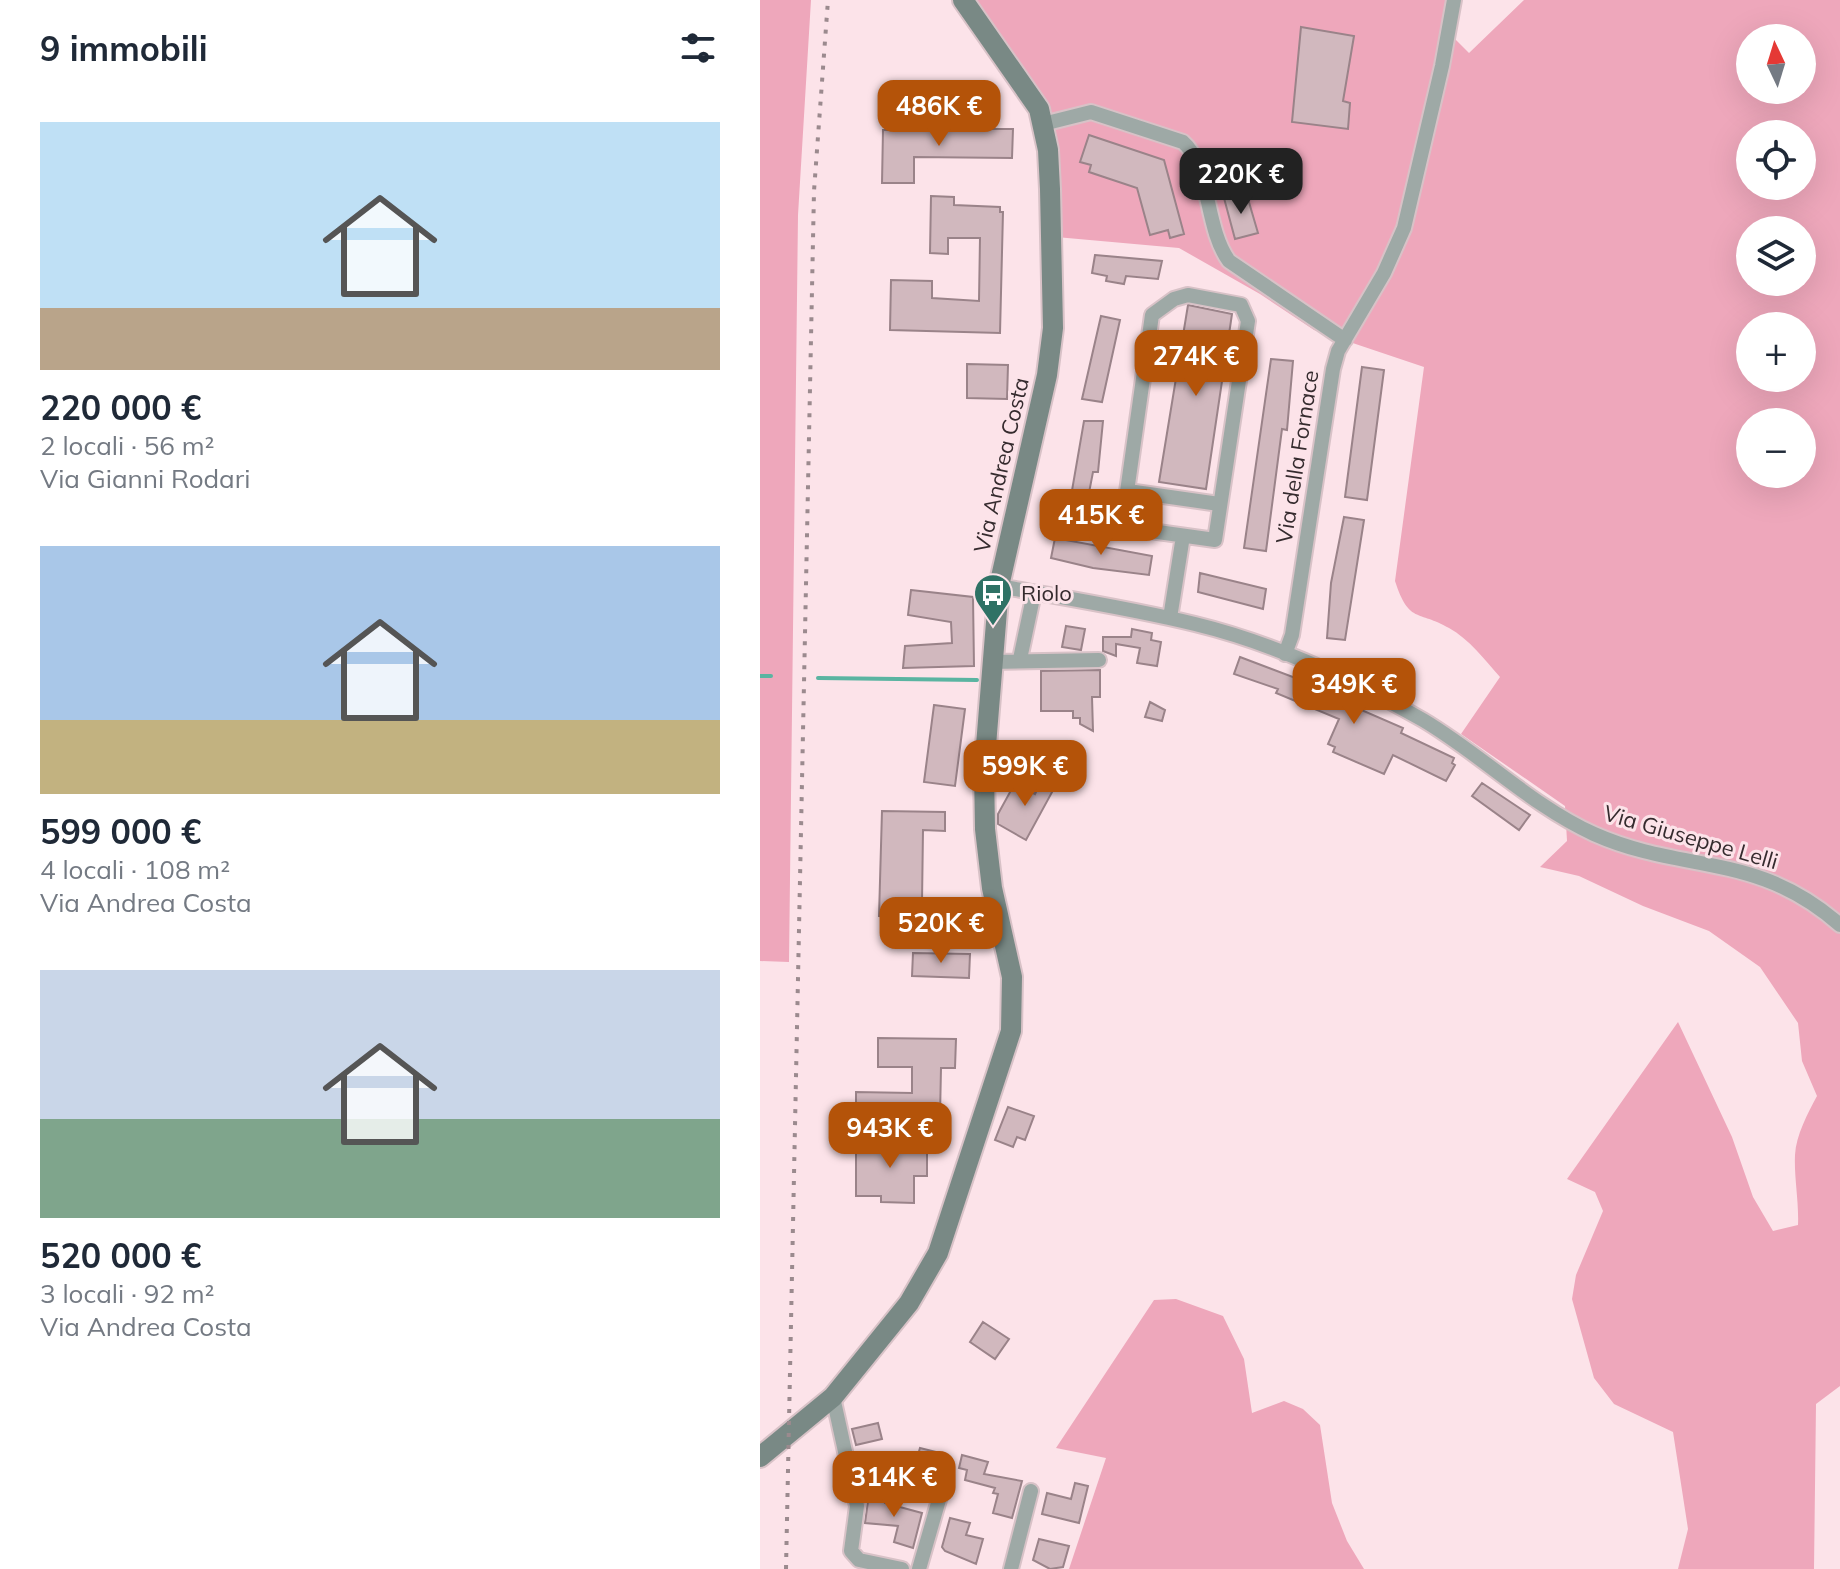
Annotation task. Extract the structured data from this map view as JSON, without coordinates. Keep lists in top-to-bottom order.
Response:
{
  "streets": {
    "main road": ["Via Andrea Costa"],
    "street": ["Via della Fornace", "Via Giuseppe Lelli"]
  },
  "crossings": [
    ["Via della Fornace", "Via Giuseppe Lelli"],
    ["Via Andrea Costa", "Via Giuseppe Lelli"]
  ],
  "places": {
    "bus stop": ["Riolo"]
  },
  "north": "top",
  "page": {
    "heading": "9 immobili",
    "map_buttons": ["+", "−"],
    "price": [
      "486K €",
      "220K €",
      "274K €",
      "415K €",
      "349K €",
      "599K €",
      "520K €",
      "943K €",
      "314K €"
    ],
    "list": [
      {
        "name": "220 000 €",
        "note": "2 locali · 56 m² · Via Gianni Rodari"
      },
      {
        "name": "599 000 €",
        "note": "4 locali · 108 m² · Via Andrea Costa"
      },
      {
        "name": "520 000 €",
        "note": "3 locali · 92 m² · Via Andrea Costa"
      }
    ]
  }
}
